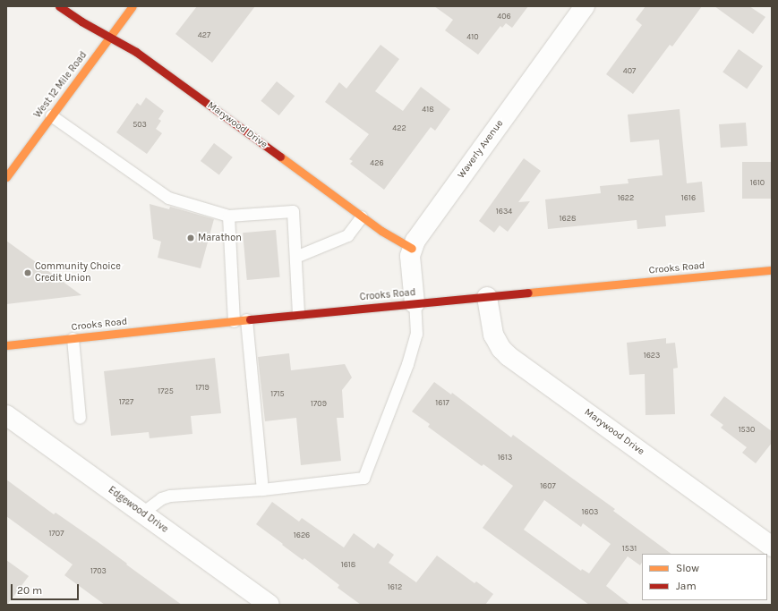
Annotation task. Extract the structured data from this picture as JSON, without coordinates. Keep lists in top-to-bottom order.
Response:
{
  "streets": {
    "main road": ["West 12 Mile Road", "Marywood Drive", "Crooks Road"],
    "street": ["Waverly Avenue", "Edgewood Drive"]
  },
  "crossings": [
    ["West 12 Mile Road", "Marywood Drive"],
    ["Marywood Drive", "Waverly Avenue"],
    ["Marywood Drive", "Crooks Road"],
    ["Waverly Avenue", "Crooks Road"]
  ],
  "places": ["Marathon", "Community Choice Credit Union"],
  "house_numbers": [
    "406",
    "427",
    "410",
    "407",
    "418",
    "503",
    "422",
    "426",
    "1610",
    "1622",
    "1616",
    "1634",
    "1628",
    "1623",
    "1719",
    "1725",
    "1715",
    "1727",
    "1617",
    "1709",
    "1530",
    "1613",
    "1607",
    "1603",
    "1707",
    "1626",
    "1531",
    "1618",
    "1703",
    "1612"
  ],
  "legend": ["Slow", "Jam"],
  "scale_bar": "20 m"
}
